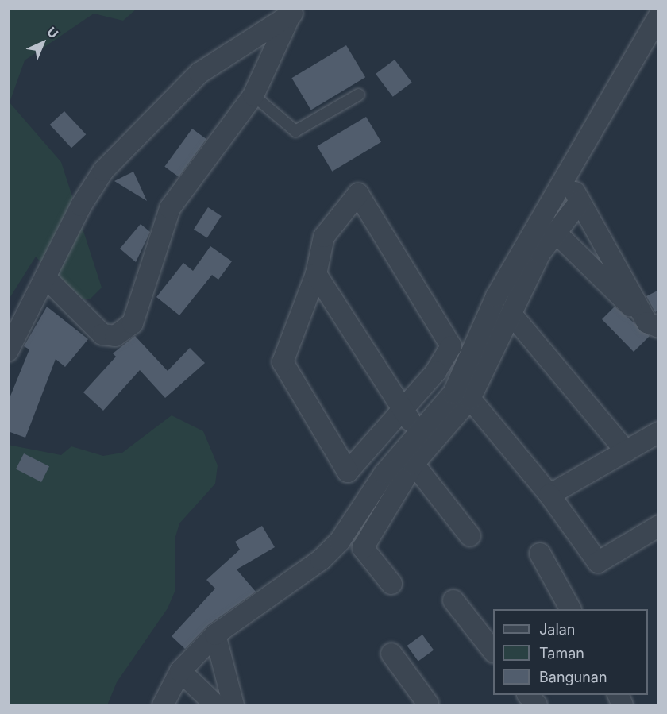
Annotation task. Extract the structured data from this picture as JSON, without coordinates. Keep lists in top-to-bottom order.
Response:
{
  "legend": ["Jalan", "Taman", "Bangunan"],
  "north": "top right"
}
